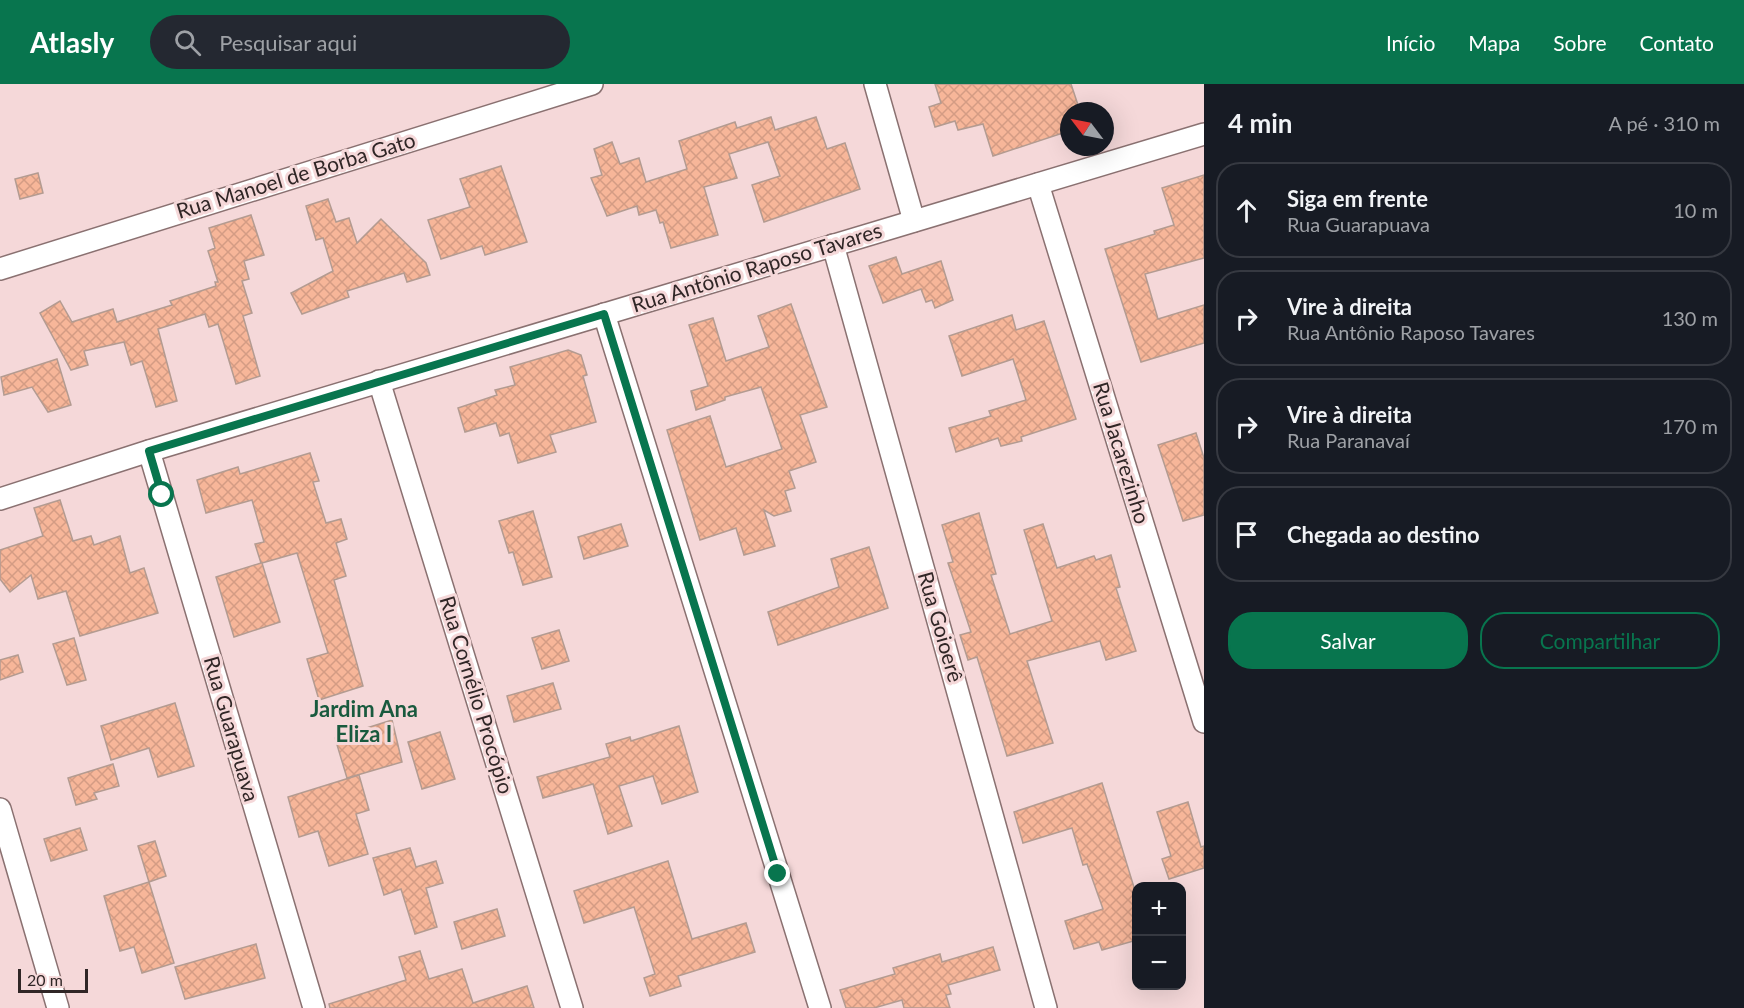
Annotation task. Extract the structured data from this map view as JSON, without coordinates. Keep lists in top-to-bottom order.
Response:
{
  "streets": {
    "street": [
      "Rua Manoel de Borba Gato",
      "Rua Antônio Raposo Tavares",
      "Rua Jacarezinho",
      "Rua Goioerê",
      "Rua Cornélio Procópio",
      "Rua Guarapuava"
    ]
  },
  "crossings": [
    ["Rua Antônio Raposo Tavares", "Rua Jacarezinho"],
    ["Rua Antônio Raposo Tavares", "Rua Goioerê"],
    ["Rua Antônio Raposo Tavares", "Rua Cornélio Procópio"],
    ["Rua Antônio Raposo Tavares", "Rua Guarapuava"]
  ],
  "districts": ["Jardim Ana Eliza I"],
  "scale_bar": "20 m",
  "north": "top left",
  "page": {
    "header": "Atlasly",
    "search": "Pesquisar aqui",
    "nav": [
      "Início",
      "Mapa",
      "Sobre",
      "Contato"
    ],
    "heading": ["4 min", "A pé · 310 m"],
    "list": [
      ["Siga em frente", "Rua Guarapuava", "10 m"],
      ["Vire à direita", "Rua Antônio Raposo Tavares", "130 m"],
      ["Vire à direita", "Rua Paranavaí", "170 m"],
      "Chegada ao destino"
    ],
    "buttons": ["Salvar", "Compartilhar"],
    "map_buttons": ["+", "−"],
    "scale": "20 m"
  }
}
